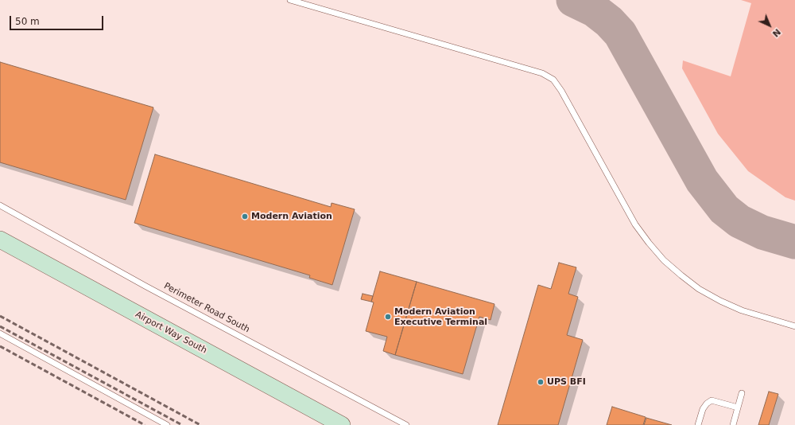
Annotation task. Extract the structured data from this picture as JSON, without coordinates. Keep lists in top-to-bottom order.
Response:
{
  "streets": {
    "main road": ["Airport Way South"],
    "lane": ["Perimeter Road South"]
  },
  "places": ["Modern Aviation", "Modern Aviation Executive Terminal", "UPS BFI"],
  "scale_bar": "50 m",
  "north": "bottom right"
}
